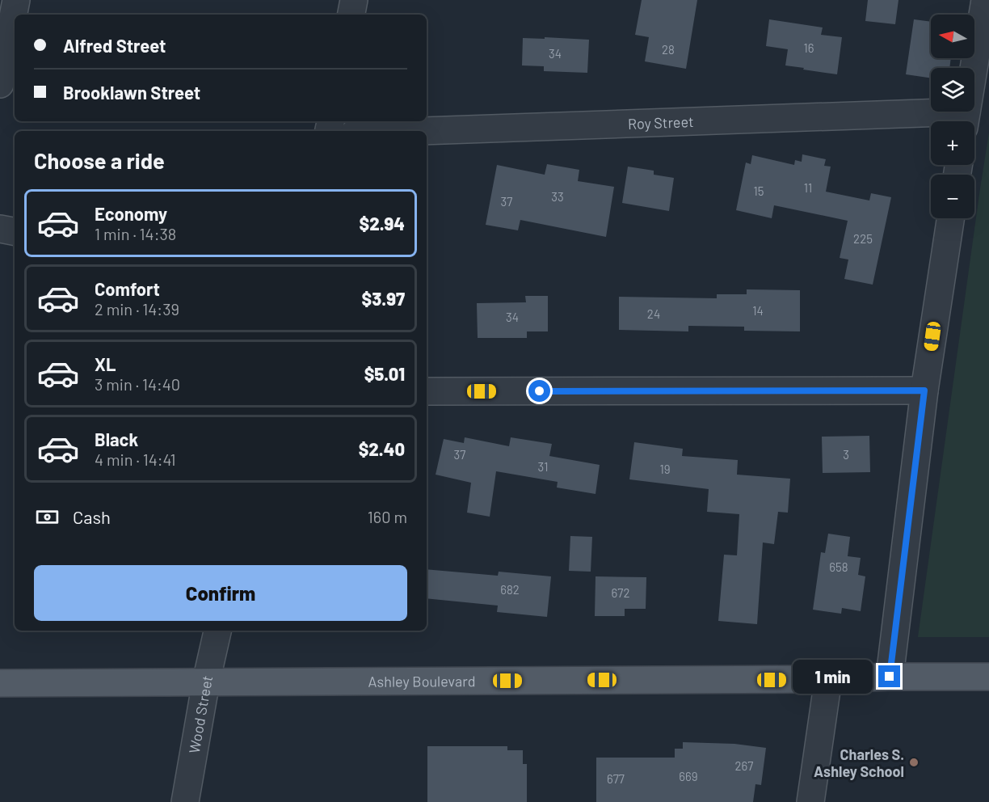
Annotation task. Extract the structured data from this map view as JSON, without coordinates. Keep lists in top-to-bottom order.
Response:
{
  "streets": {
    "main road": ["Ashley Boulevard"],
    "street": ["Roy Street", "Wood Street"]
  },
  "crossings": [
    ["Ashley Boulevard", "Wood Street"]
  ],
  "places": ["Charles S. Ashley School"],
  "house_numbers": [
    "16",
    "28",
    "34",
    "11",
    "15",
    "33",
    "37",
    "225",
    "14",
    "24",
    "34",
    "37",
    "3",
    "31",
    "19",
    "658",
    "682",
    "672",
    "267",
    "669",
    "677"
  ],
  "north": "left",
  "page": {
    "map_buttons": ["+", "−"],
    "banner": ["Alfred Street", "Brooklawn Street"],
    "heading": "Choose a ride",
    "list": [
      {
        "name": "Economy",
        "note": "1 min · 14:38",
        "value": "$2.94"
      },
      {
        "name": "Comfort",
        "note": "2 min · 14:39",
        "value": "$3.97"
      },
      {
        "name": "XL",
        "note": "3 min · 14:40",
        "value": "$5.01"
      },
      {
        "name": "Black",
        "note": "4 min · 14:41",
        "value": "$2.40"
      }
    ],
    "pay": ["Cash", "160 m"],
    "buttons": "Confirm",
    "bubble": "1 min"
  }
}
